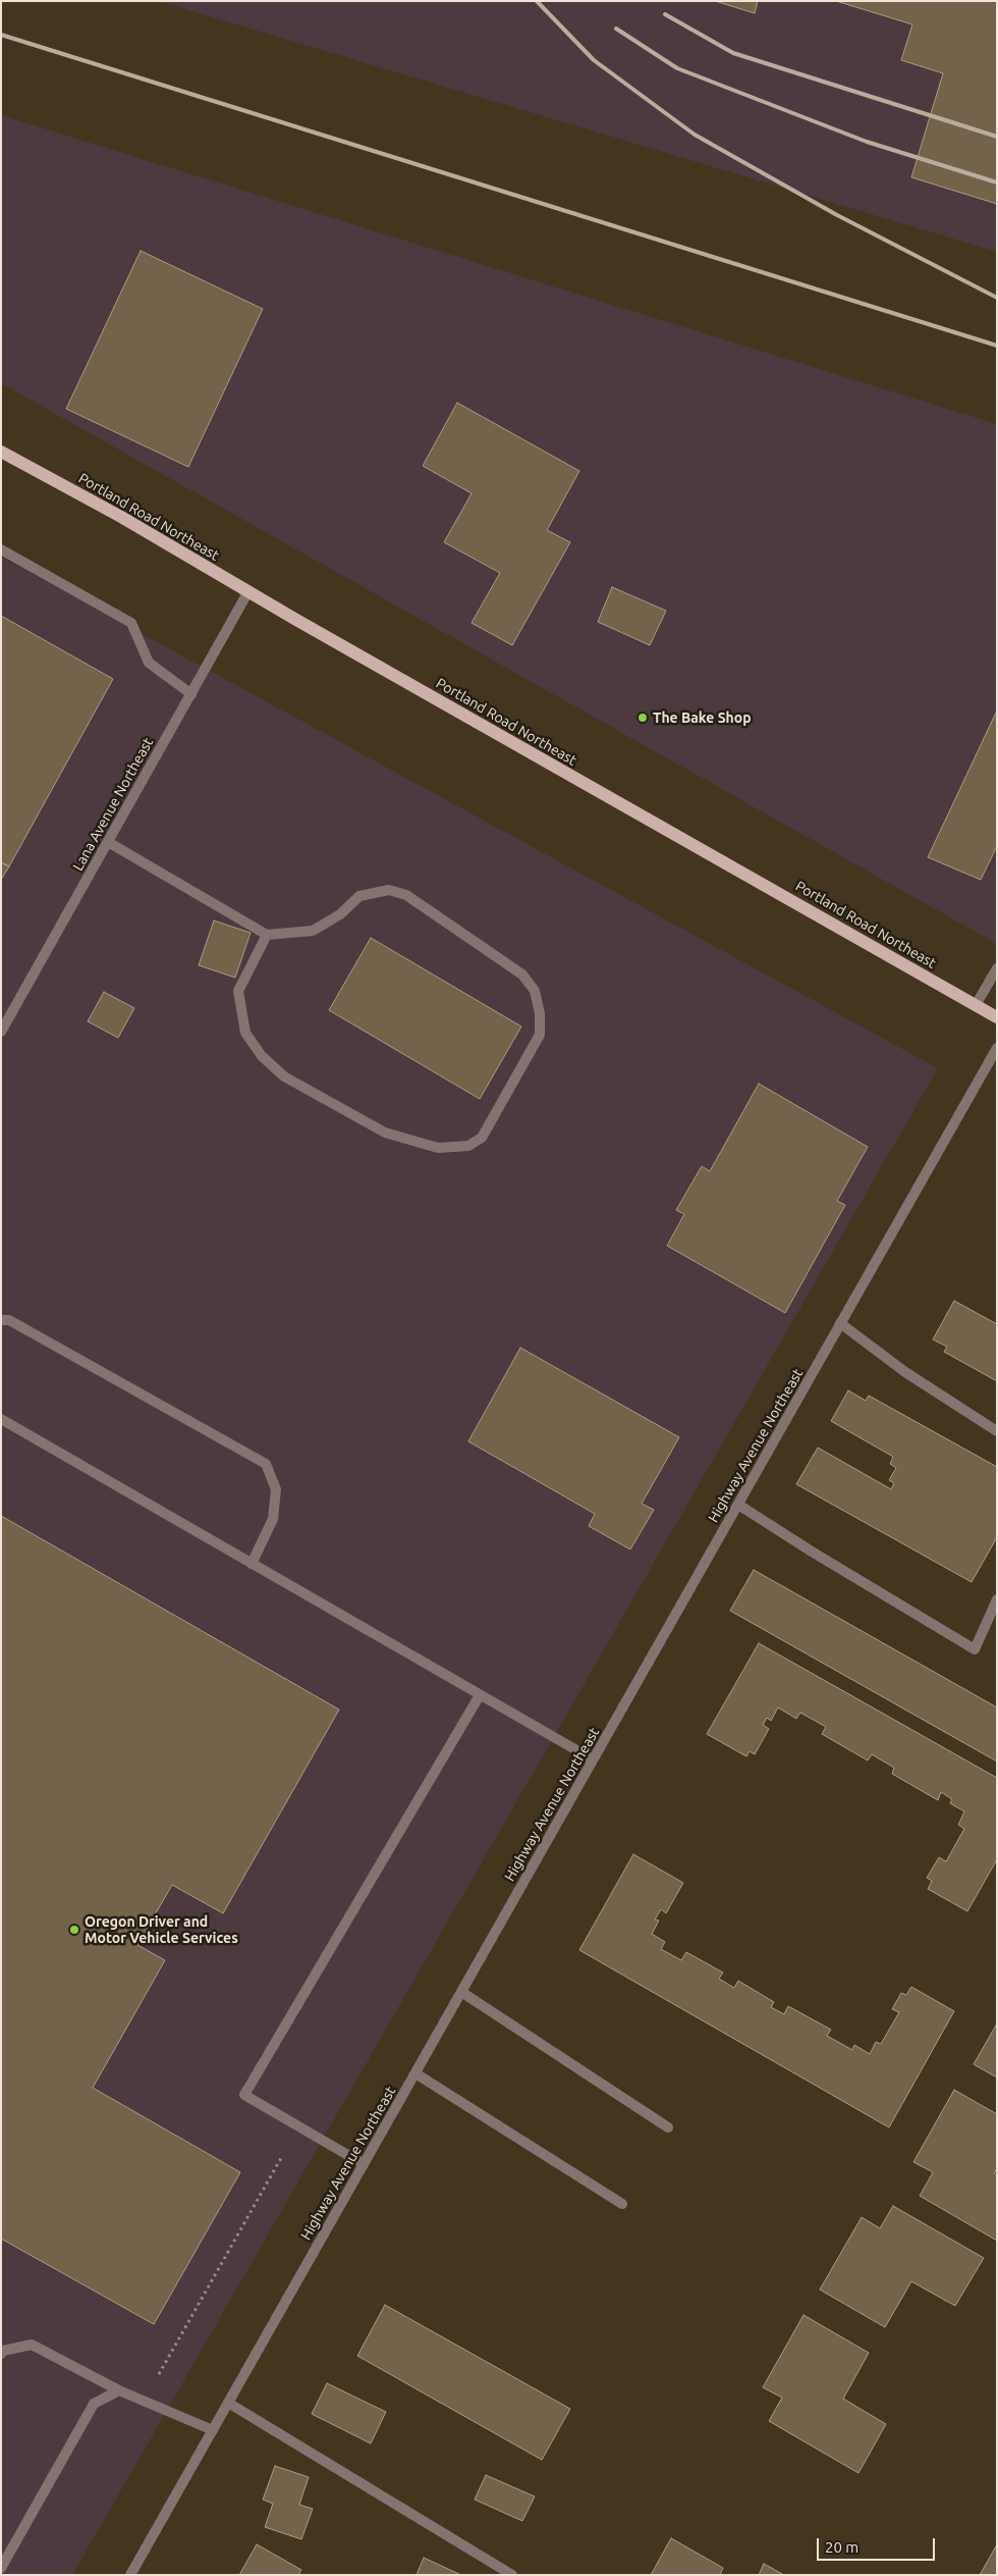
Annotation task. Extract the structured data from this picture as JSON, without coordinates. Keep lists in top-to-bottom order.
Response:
{
  "streets": {
    "main road": ["Portland Road Northeast"],
    "street": ["Lana Avenue Northeast", "Highway Avenue Northeast"]
  },
  "crossings": [
    ["Portland Road Northeast", "Lana Avenue Northeast"]
  ],
  "places": ["The Bake Shop", "Oregon Driver and Motor Vehicle Services"],
  "scale_bar": "20 m"
}
